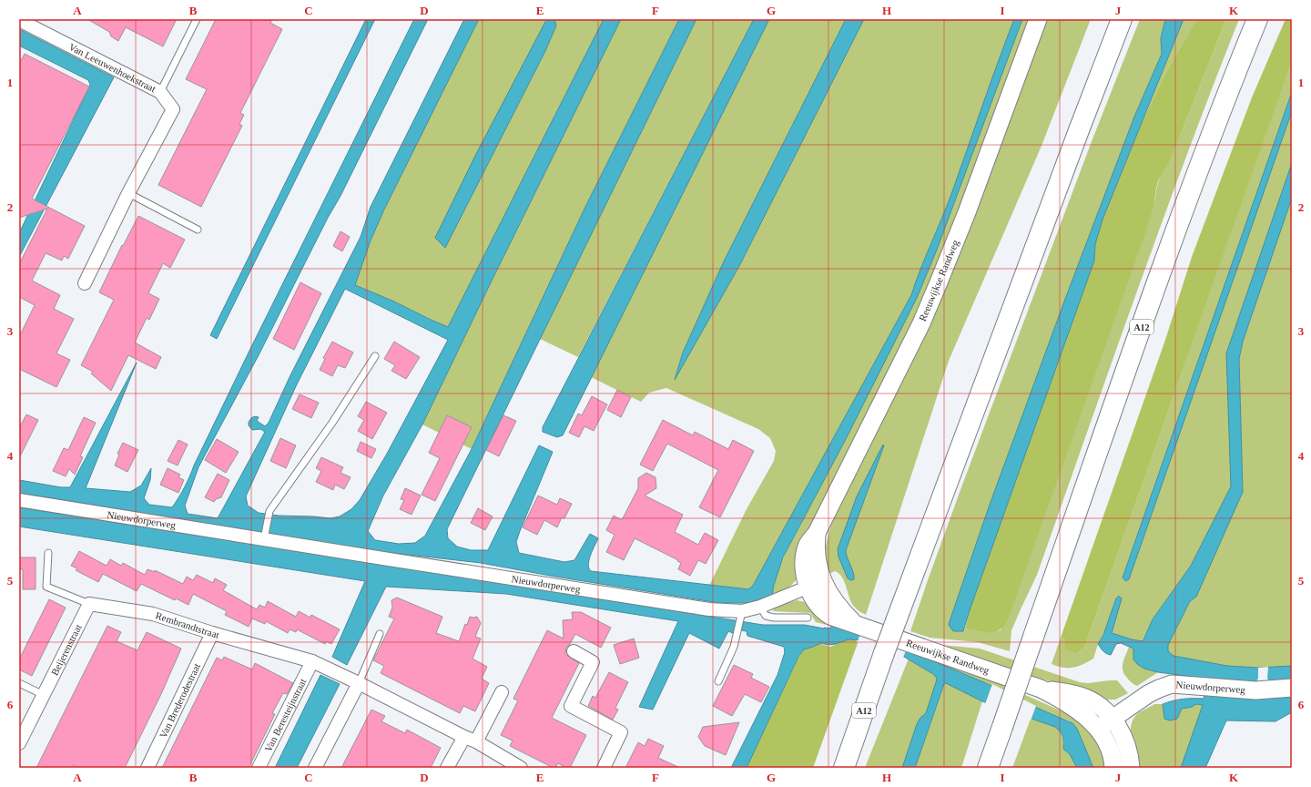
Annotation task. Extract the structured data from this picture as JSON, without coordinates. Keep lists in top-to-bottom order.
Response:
{
  "streets": {
    "highway": ["A12"],
    "main road": ["Reeuwijkse Randweg", "Nieuwdorperweg"],
    "street": [
      "Van Leeuwenhoekstraat",
      "Rembrandtstraat",
      "Beijerenstraat",
      "Van Brederodestraat",
      "Van Beresteijnstraat"
    ]
  },
  "crossings": [
    ["Reeuwijkse Randweg", "Nieuwdorperweg"],
    ["Rembrandtstraat", "Beijerenstraat"],
    ["Rembrandtstraat", "Van Brederodestraat"],
    ["Rembrandtstraat", "Van Beresteijnstraat"]
  ],
  "grid": {
    "columns": [
      "A",
      "B",
      "C",
      "D",
      "E",
      "F",
      "G",
      "H",
      "I",
      "J",
      "K"
    ],
    "rows": [
      "1",
      "2",
      "3",
      "4",
      "5",
      "6"
    ]
  }
}
